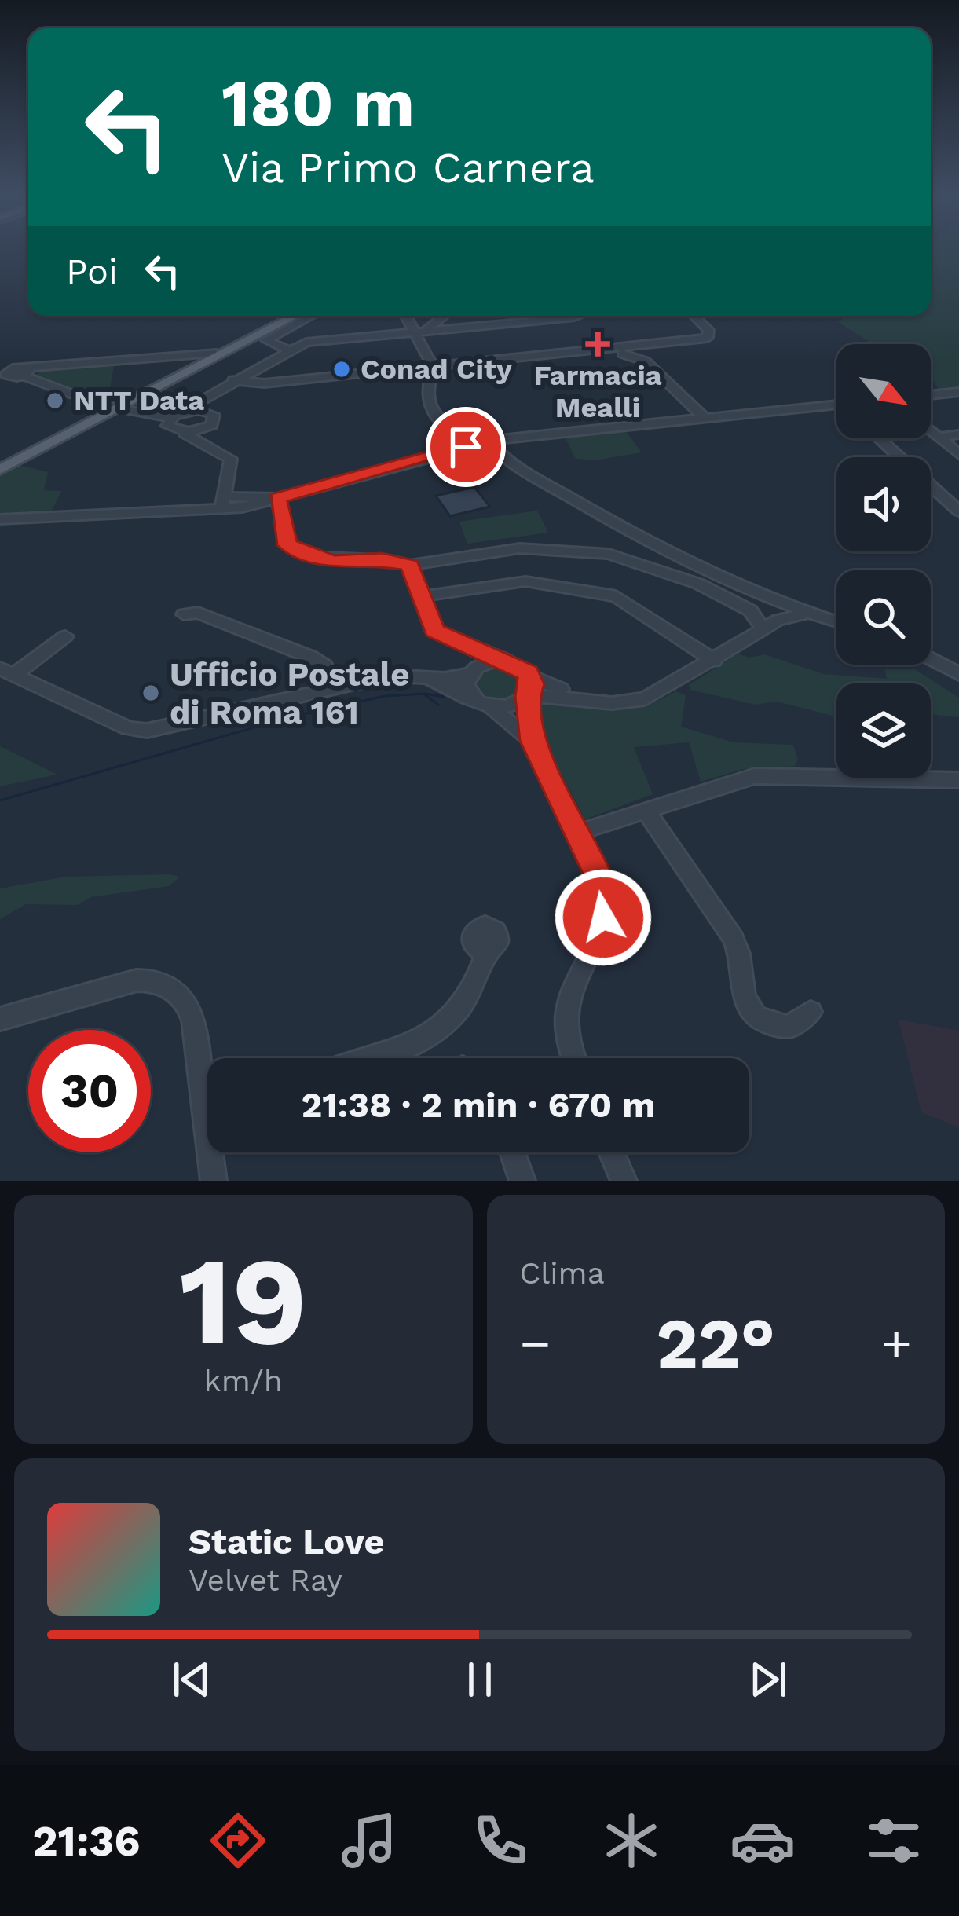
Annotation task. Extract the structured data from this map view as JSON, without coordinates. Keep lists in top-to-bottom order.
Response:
{
  "places": {
    "health": ["Farmacia Mealli"],
    "other": ["Conad City", "NTT Data", "Ufficio Postale di Roma 161"]
  },
  "north": "bottom right",
  "page": {
    "turn": ["180 m", "Via Primo Carnera"],
    "then": "Poi",
    "limit": "30",
    "trip": "21:38 · 2 min · 670 m",
    "tile": [
      ["19", "km/h"],
      "Clima"
    ],
    "heat": ["−", "22°", "+"],
    "song": ["Static Love", "Velvet Ray"],
    "tabs": "21:36"
  }
}
